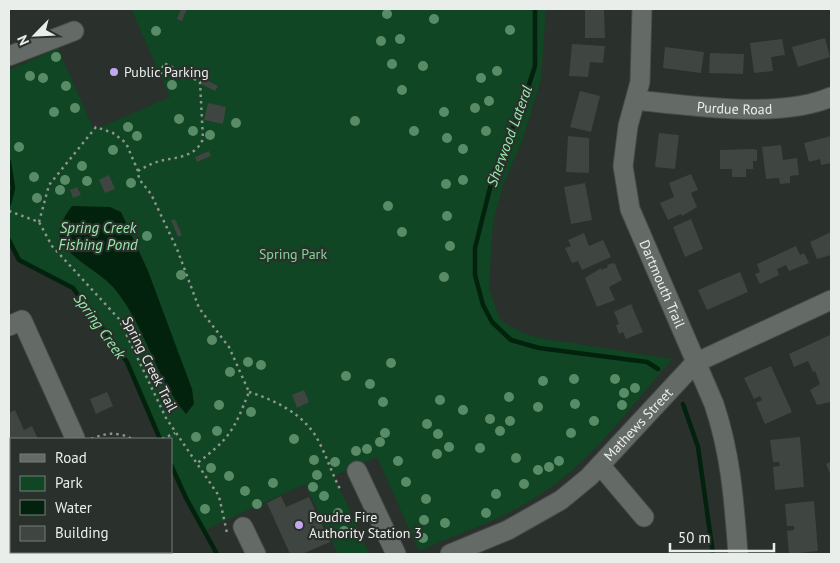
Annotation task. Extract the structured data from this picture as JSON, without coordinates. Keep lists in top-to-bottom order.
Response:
{
  "streets": {
    "street": ["Purdue Road", "Dartmouth Trail", "Mathews Street"],
    "path": ["Spring Creek Trail"]
  },
  "crossings": [
    ["Purdue Road", "Dartmouth Trail"],
    ["Dartmouth Trail", "Mathews Street"]
  ],
  "water": ["Sherwood Lateral", "Spring Creek Fishing Pond", "Spring Creek"],
  "parks": ["Spring Park"],
  "places": ["Public Parking", "Poudre Fire Authority Station 3"],
  "legend": [
    "Road",
    "Park",
    "Water",
    "Building"
  ],
  "scale_bar": "50 m",
  "north": "bottom left"
}
